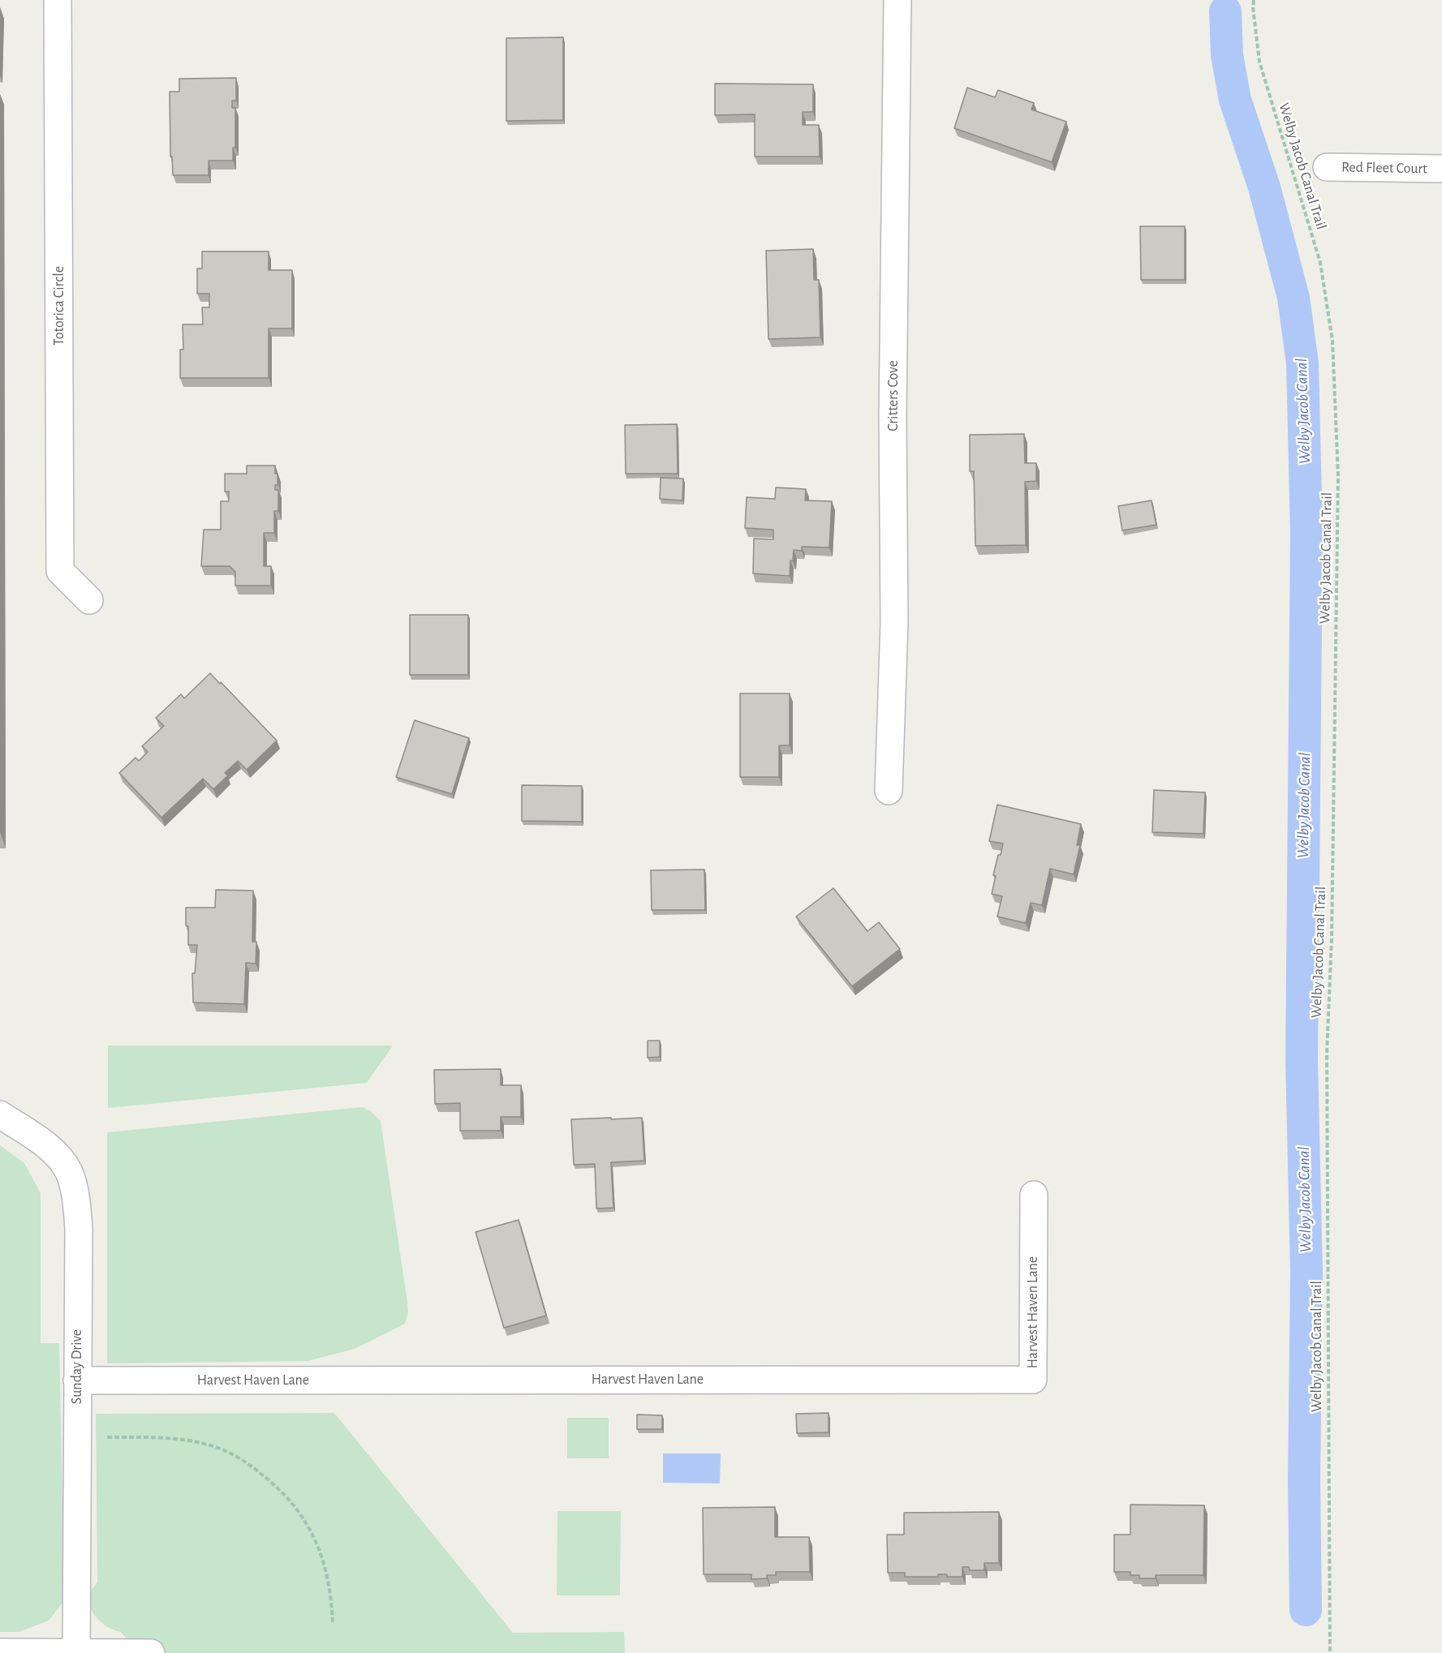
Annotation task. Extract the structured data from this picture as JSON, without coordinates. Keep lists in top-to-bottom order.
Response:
{
  "streets": {
    "street": [
      "Red Fleet Court",
      "Totorica Circle",
      "Critters Cove",
      "Harvest Haven Lane",
      "Sunday Drive"
    ],
    "path": ["Welby Jacob Canal Trail"]
  },
  "crossings": [
    ["Harvest Haven Lane", "Sunday Drive"]
  ],
  "water": ["Welby Jacob Canal"]
}
